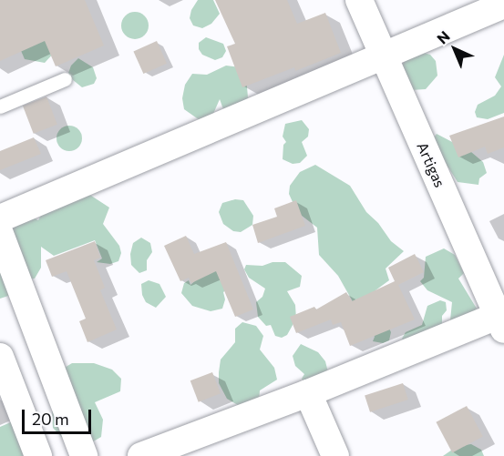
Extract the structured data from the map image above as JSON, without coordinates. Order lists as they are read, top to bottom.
{
  "streets": {
    "street": ["Artigas"]
  },
  "scale_bar": "20 m",
  "north": "top left"
}
